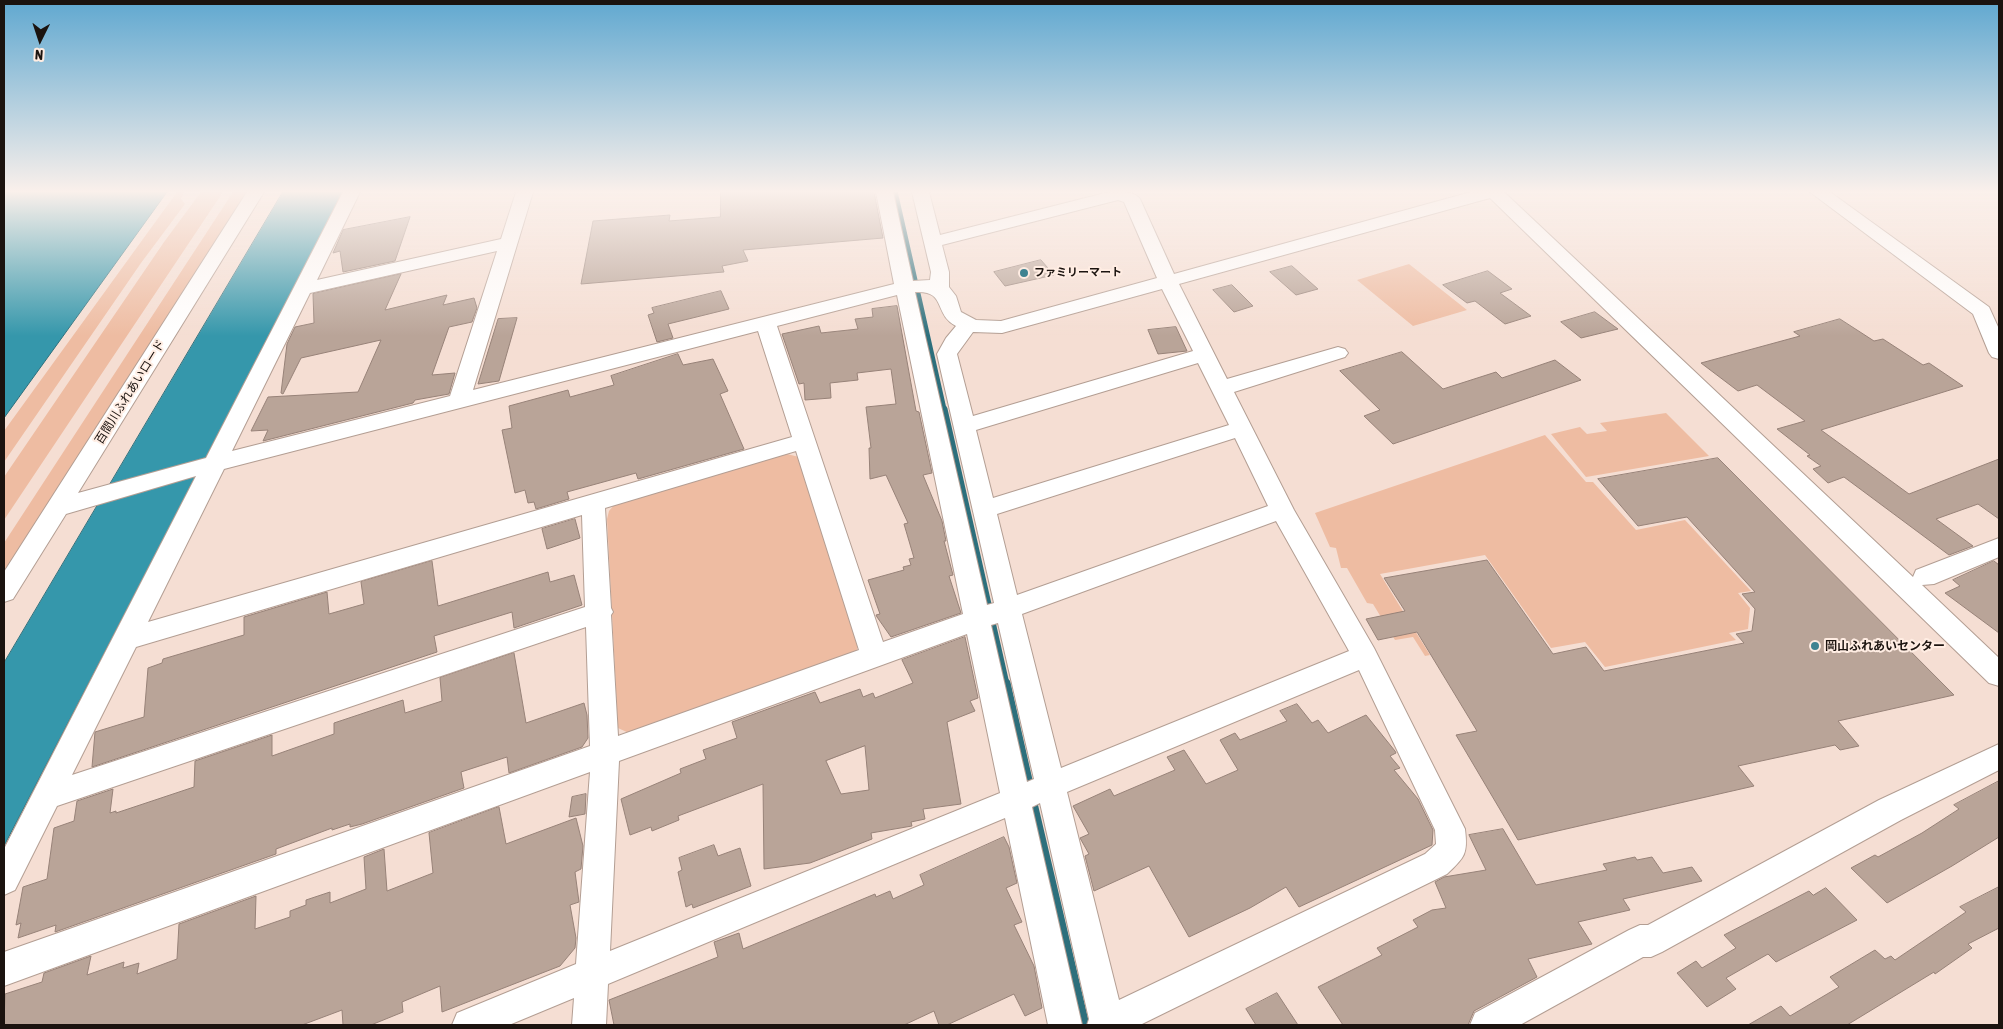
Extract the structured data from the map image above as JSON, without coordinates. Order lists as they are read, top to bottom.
{
  "streets": {
    "street": ["百間川ふれあいロード"]
  },
  "places": ["ファミリーマート", "岡山ふれあいセンター"],
  "north": "bottom"
}
